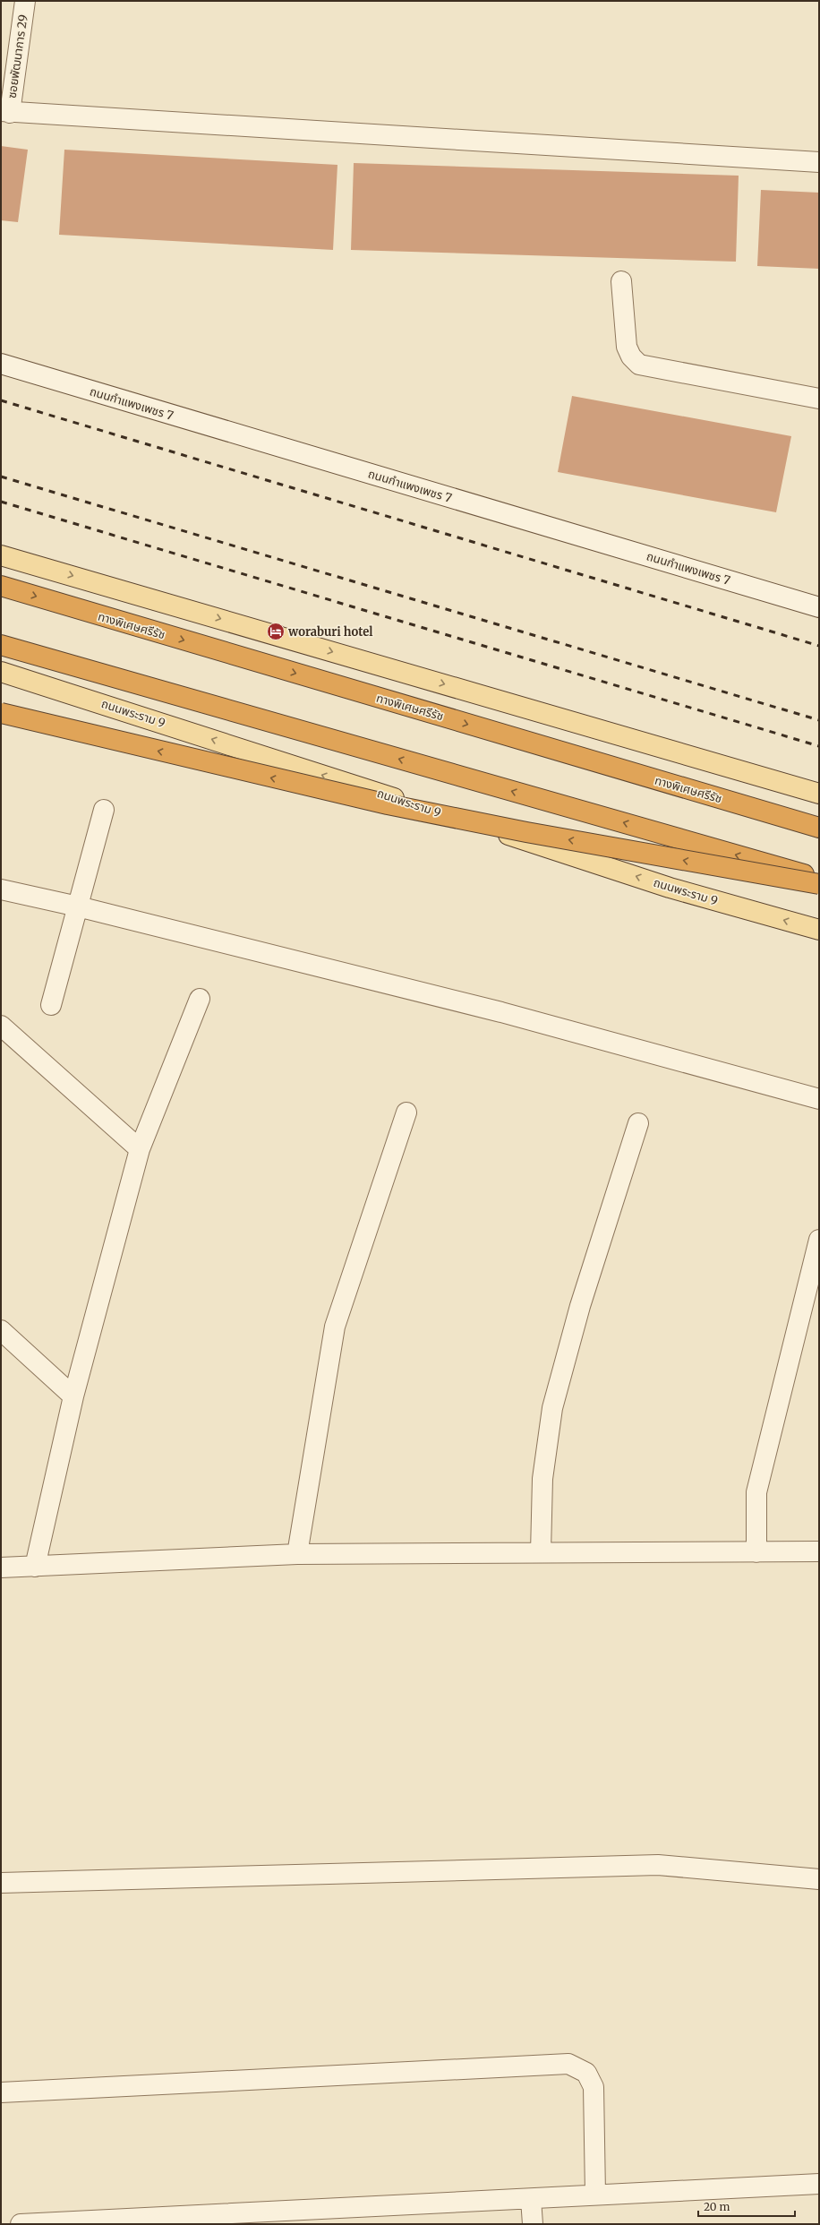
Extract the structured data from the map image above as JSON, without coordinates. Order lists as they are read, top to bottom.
{
  "streets": {
    "highway": ["ทางพิเศษศรีรัช"],
    "main road": ["ถนนพระราม 9"],
    "street": ["ซอยพัฒนาการ 29", "ถนนกำแพงเพชร 7"]
  },
  "places": {
    "hotel": ["woraburi hotel"]
  },
  "scale_bar": "20 m"
}
